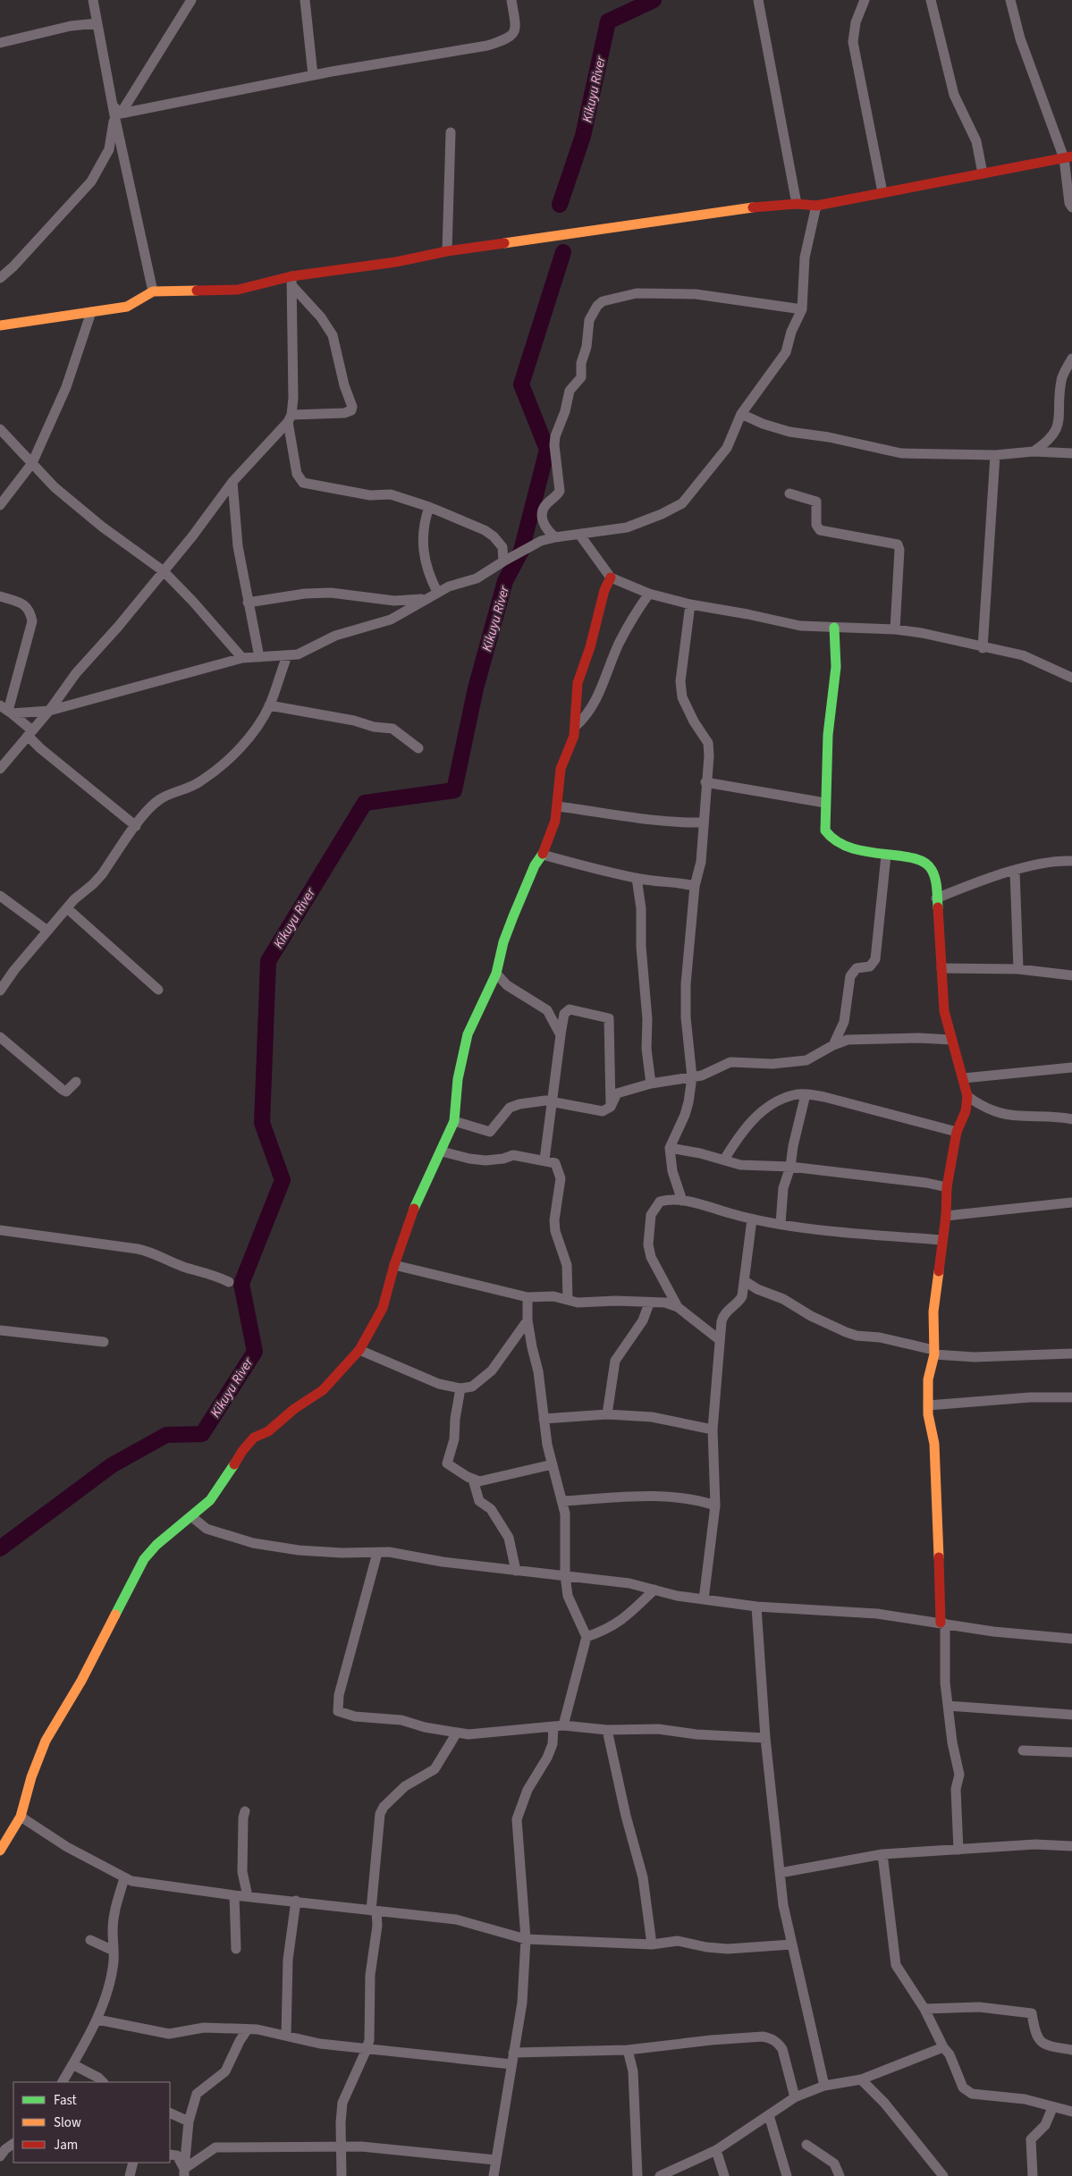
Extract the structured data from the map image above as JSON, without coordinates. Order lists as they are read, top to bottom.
{
  "water": ["Kikuyu River"],
  "legend": ["Fast", "Slow", "Jam"]
}
